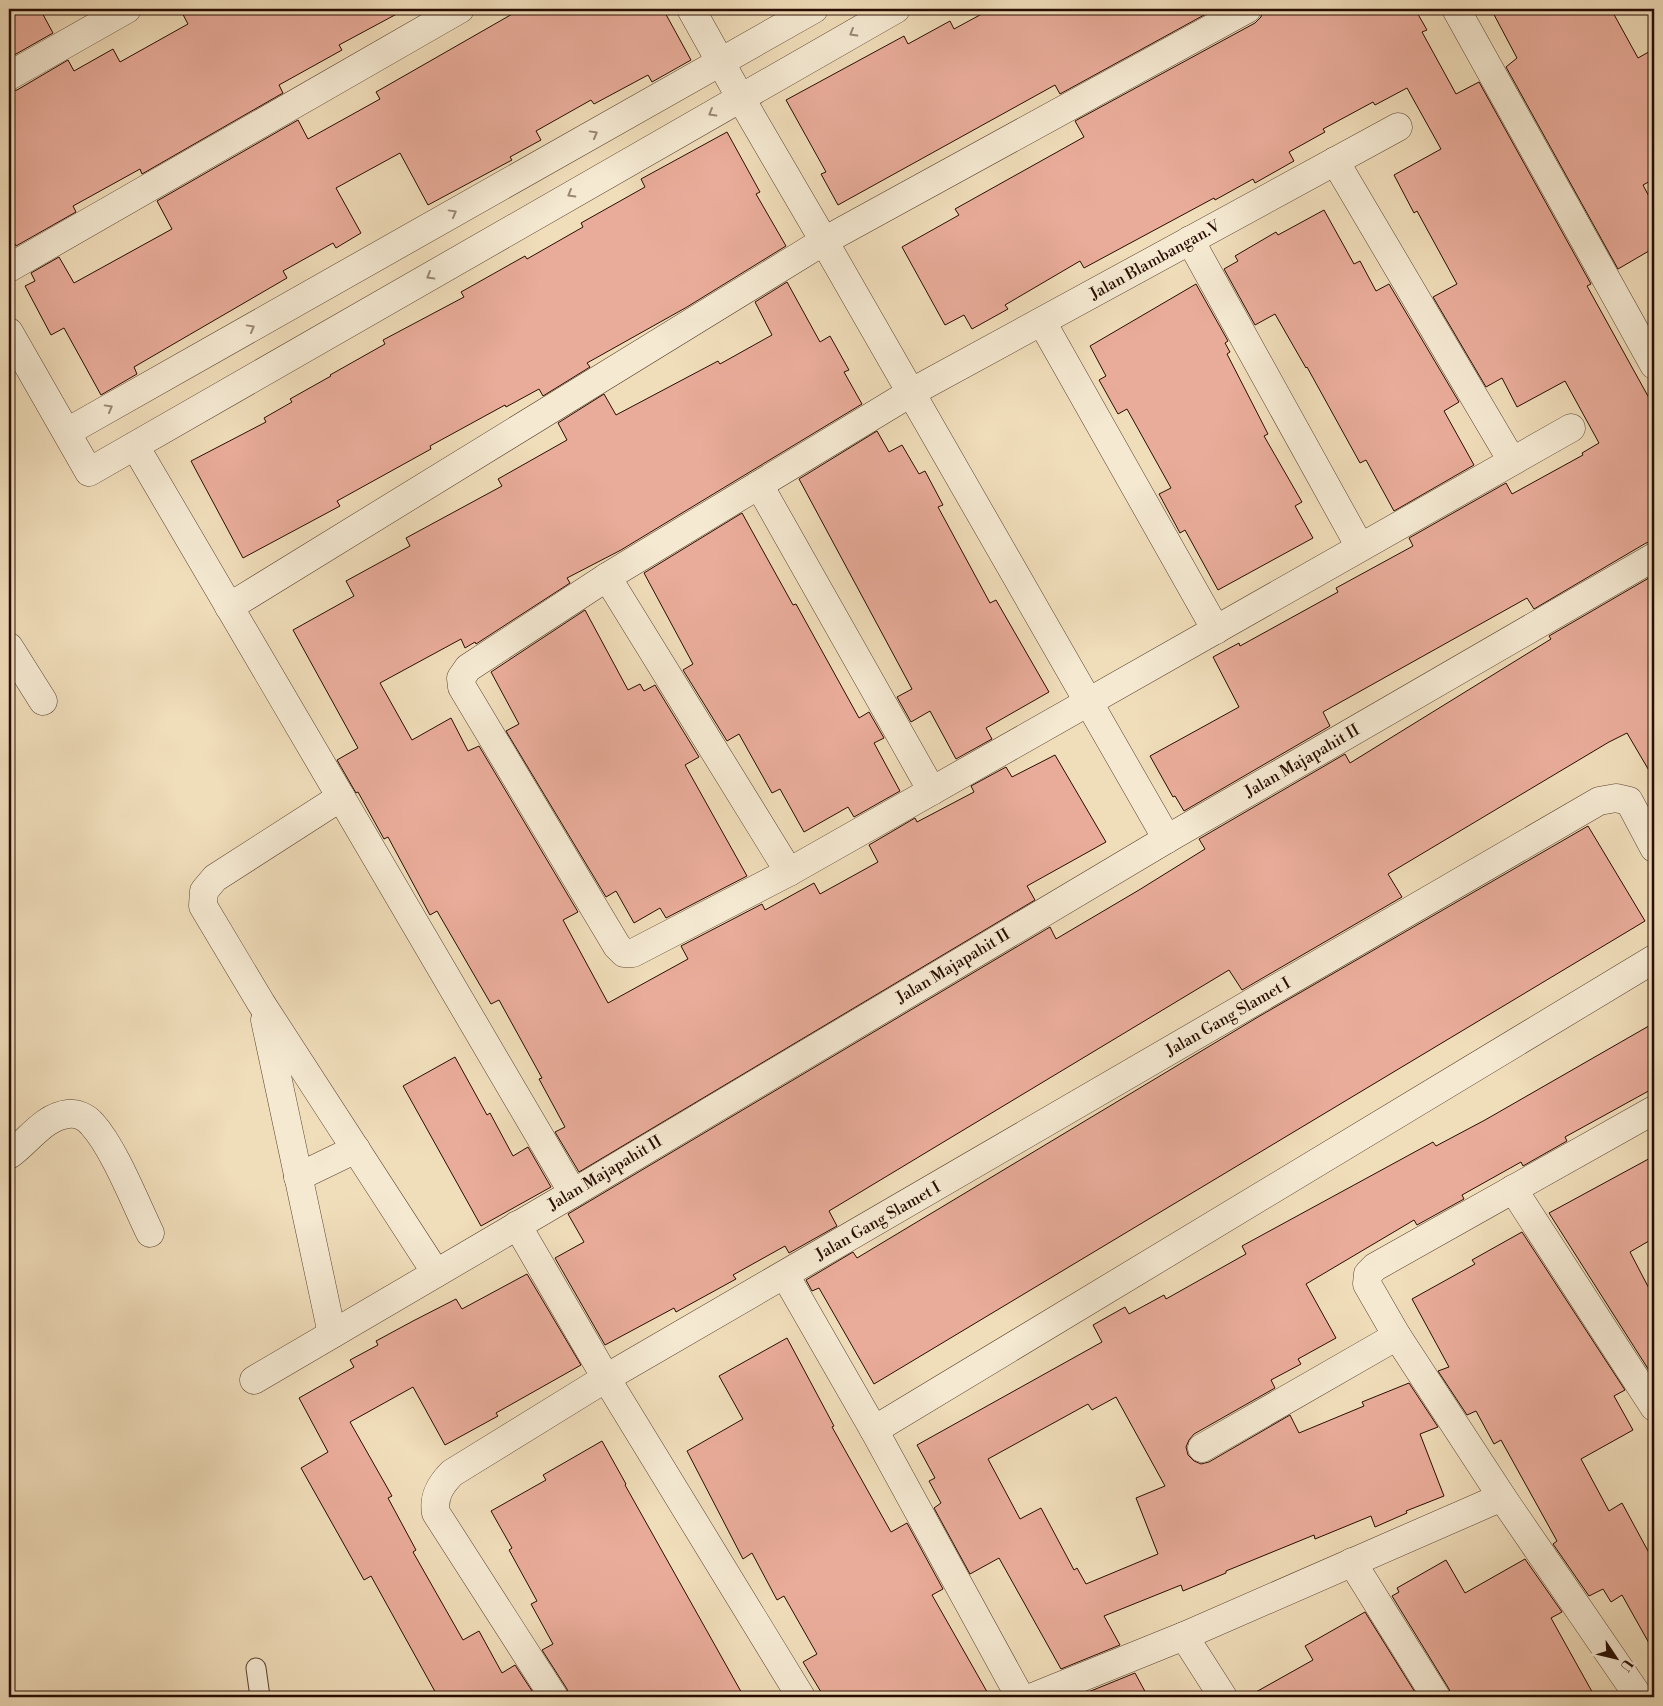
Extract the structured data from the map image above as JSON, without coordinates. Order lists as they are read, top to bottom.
{
  "streets": {
    "street": ["Jalan Blambangan.V", "Jalan Majapahit II", "Jalan Gang Slamet I"]
  },
  "north": "bottom right"
}
